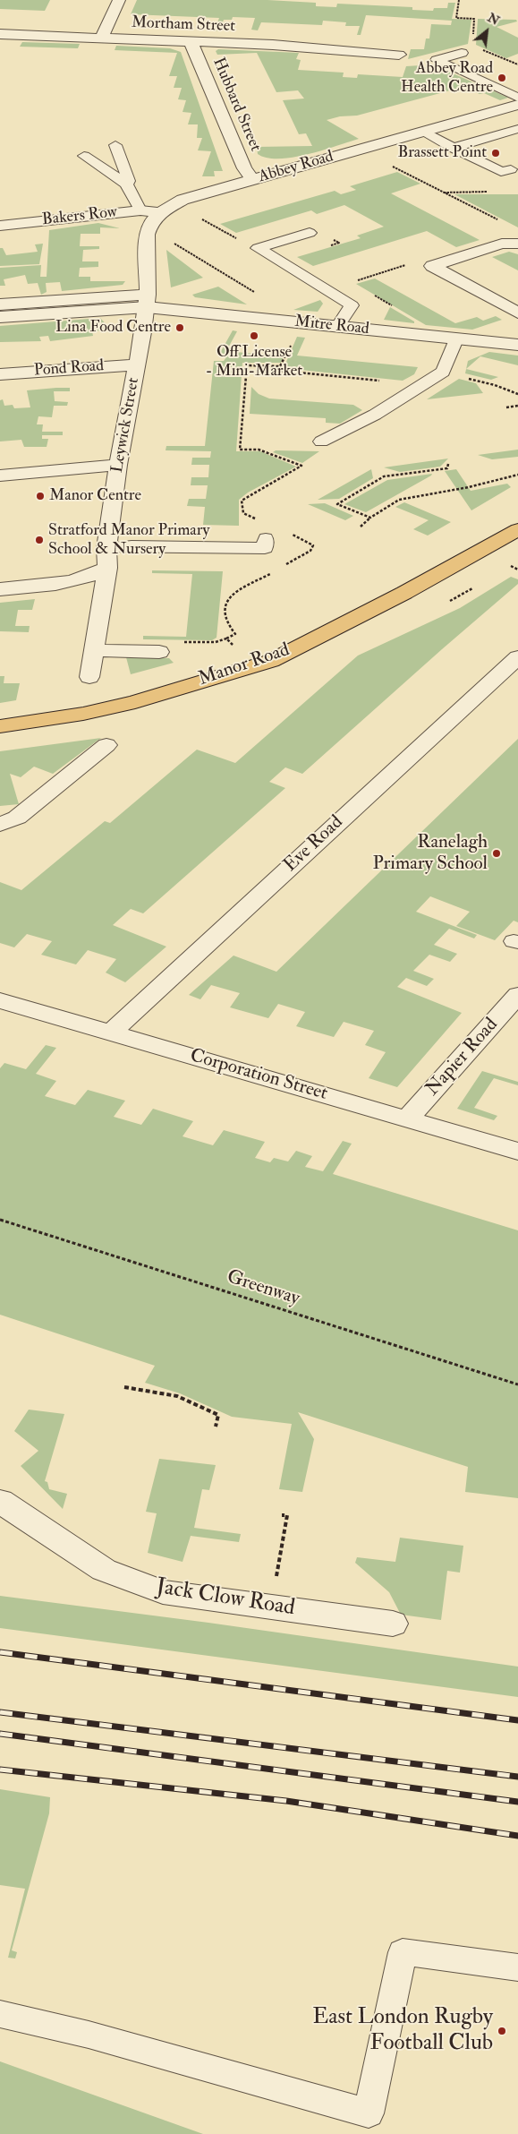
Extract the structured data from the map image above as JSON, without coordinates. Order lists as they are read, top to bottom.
{
  "streets": {
    "main road": ["Manor Road"],
    "street": [
      "Mortham Street",
      "Hubbard Street",
      "Abbey Road",
      "Bakers Row",
      "Mitre Road",
      "Pond Road",
      "Leywick Street",
      "Eve Road",
      "Napier Road",
      "Corporation Street",
      "Jack Clow Road"
    ],
    "path": ["Greenway"]
  },
  "crossings": [
    ["Mortham Street", "Hubbard Street"],
    ["Hubbard Street", "Abbey Road"],
    ["Abbey Road", "Bakers Row"],
    ["Mitre Road", "Leywick Street"],
    ["Pond Road", "Leywick Street"],
    ["Eve Road", "Corporation Street"],
    ["Napier Road", "Corporation Street"]
  ],
  "places": [
    "Abbey Road Health Centre",
    "Brassett Point",
    "Lina Food Centre",
    "Off License - Mini-Market",
    "Manor Centre",
    "Stratford Manor Primary School & Nursery",
    "Ranelagh Primary School",
    "East London Rugby Football Club"
  ],
  "north": "top right"
}
